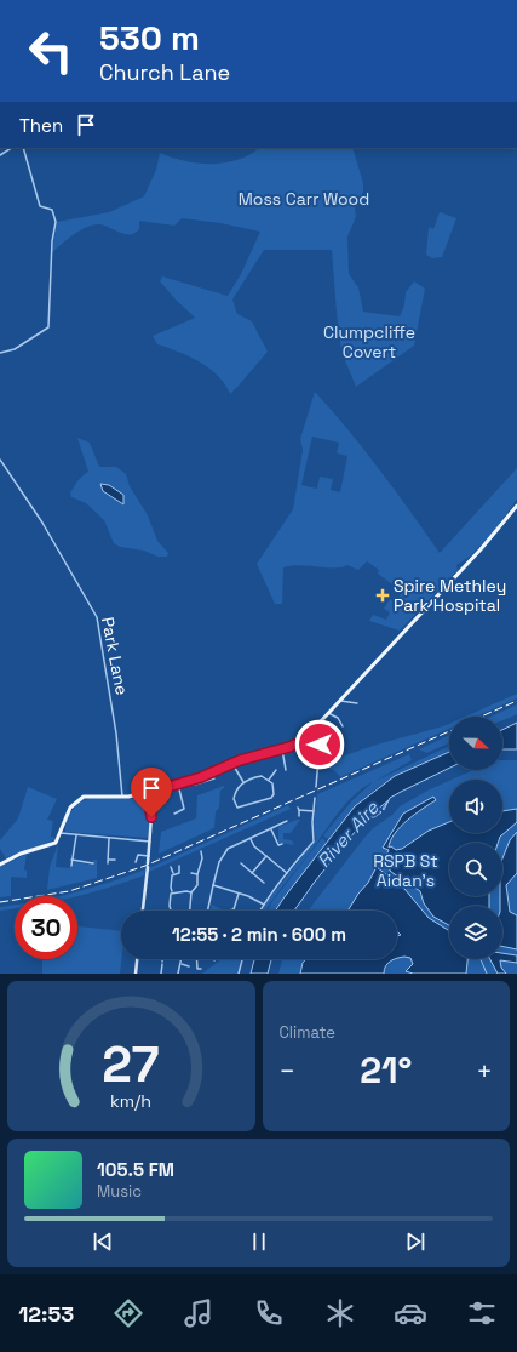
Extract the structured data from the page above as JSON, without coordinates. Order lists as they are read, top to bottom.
{
  "streets": {
    "street": ["Park Lane"]
  },
  "water": ["River Aire"],
  "parks": ["Moss Carr Wood", "Clumpcliffe Covert", "RSPB St Aidan's"],
  "places": {
    "health": ["Spire Methley Park Hospital"]
  },
  "north": "right",
  "page": {
    "turn": ["530 m", "Church Lane"],
    "then": "Then",
    "limit": "30",
    "trip": "12:55 · 2 min · 600 m",
    "tile": "Climate",
    "heat": ["−", "21°", "+"],
    "song": ["105.5 FM", "Music"],
    "tabs": "12:53",
    "gauge": ["27", "km/h"]
  }
}
